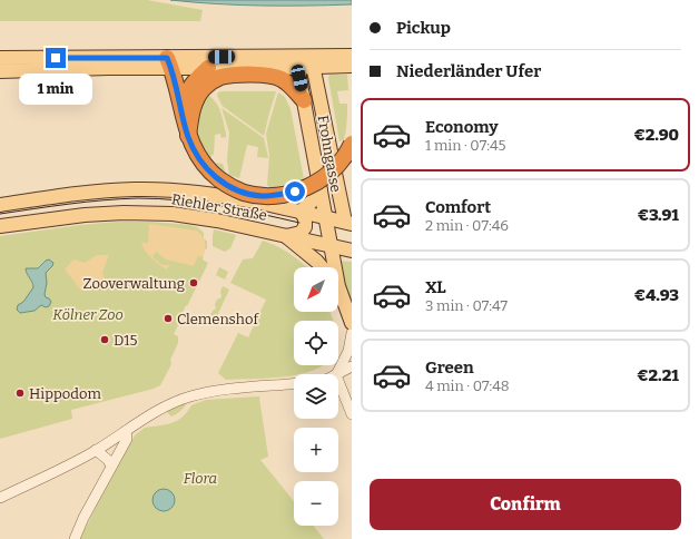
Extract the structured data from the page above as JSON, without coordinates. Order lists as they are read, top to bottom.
{
  "streets": {
    "main road": ["Frohngasse", "Riehler Straße"]
  },
  "crossings": [
    ["Frohngasse", "Riehler Straße"]
  ],
  "parks": ["Kölner Zoo", "Flora"],
  "places": [
    "Zooverwaltung",
    "Clemenshof",
    "D15",
    "Hippodom"
  ],
  "north": "bottom left",
  "page": {
    "banner": ["Pickup", "Niederländer Ufer"],
    "bubble": "1 min",
    "list": [
      {
        "name": "Economy",
        "note": "1 min · 07:45",
        "value": "€2.90"
      },
      {
        "name": "Comfort",
        "note": "2 min · 07:46",
        "value": "€3.91"
      },
      {
        "name": "XL",
        "note": "3 min · 07:47",
        "value": "€4.93"
      },
      {
        "name": "Green",
        "note": "4 min · 07:48",
        "value": "€2.21"
      }
    ],
    "map_buttons": ["+", "−"],
    "buttons": "Confirm"
  }
}
